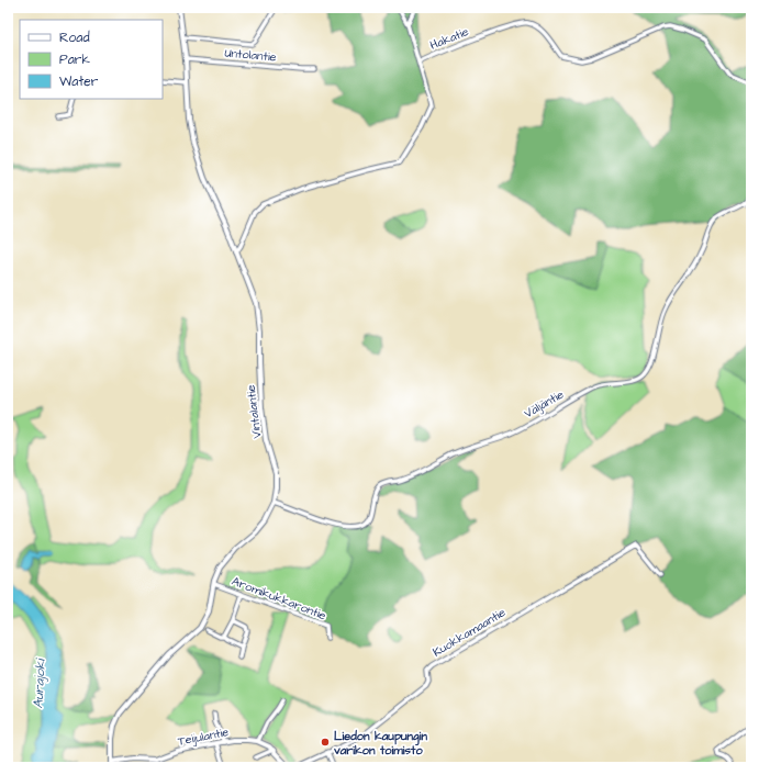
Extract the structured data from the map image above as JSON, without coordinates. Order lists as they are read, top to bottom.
{
  "streets": {
    "street": [
      "Hakatie",
      "Untolantie",
      "Väljäntie",
      "Vintalantie",
      "Aromikukkarontie",
      "Kuokkamaantie",
      "Teijulantie"
    ]
  },
  "crossings": [
    ["Untolantie", "Vintalantie"],
    ["Väljäntie", "Vintalantie"],
    ["Vintalantie", "Aromikukkarontie"],
    ["Vintalantie", "Teijulantie"]
  ],
  "water": ["Aurajoki"],
  "places": ["Liedon kaupungin varikon toimisto"],
  "legend": ["Road", "Park", "Water"]
}
